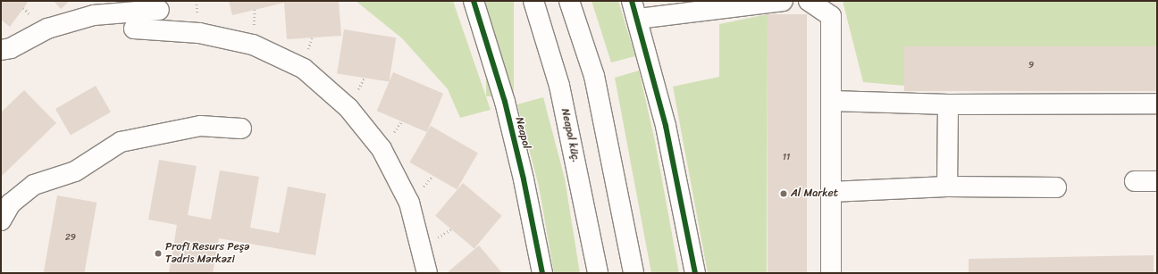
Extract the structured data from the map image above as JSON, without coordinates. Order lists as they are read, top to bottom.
{
  "streets": {
    "main road": ["Neapol", "Neapol küç."]
  },
  "places": ["Al Market", "Profi Resurs Peşə Tədris Mərkəzi"],
  "house_numbers": ["9", "11", "29"]
}
